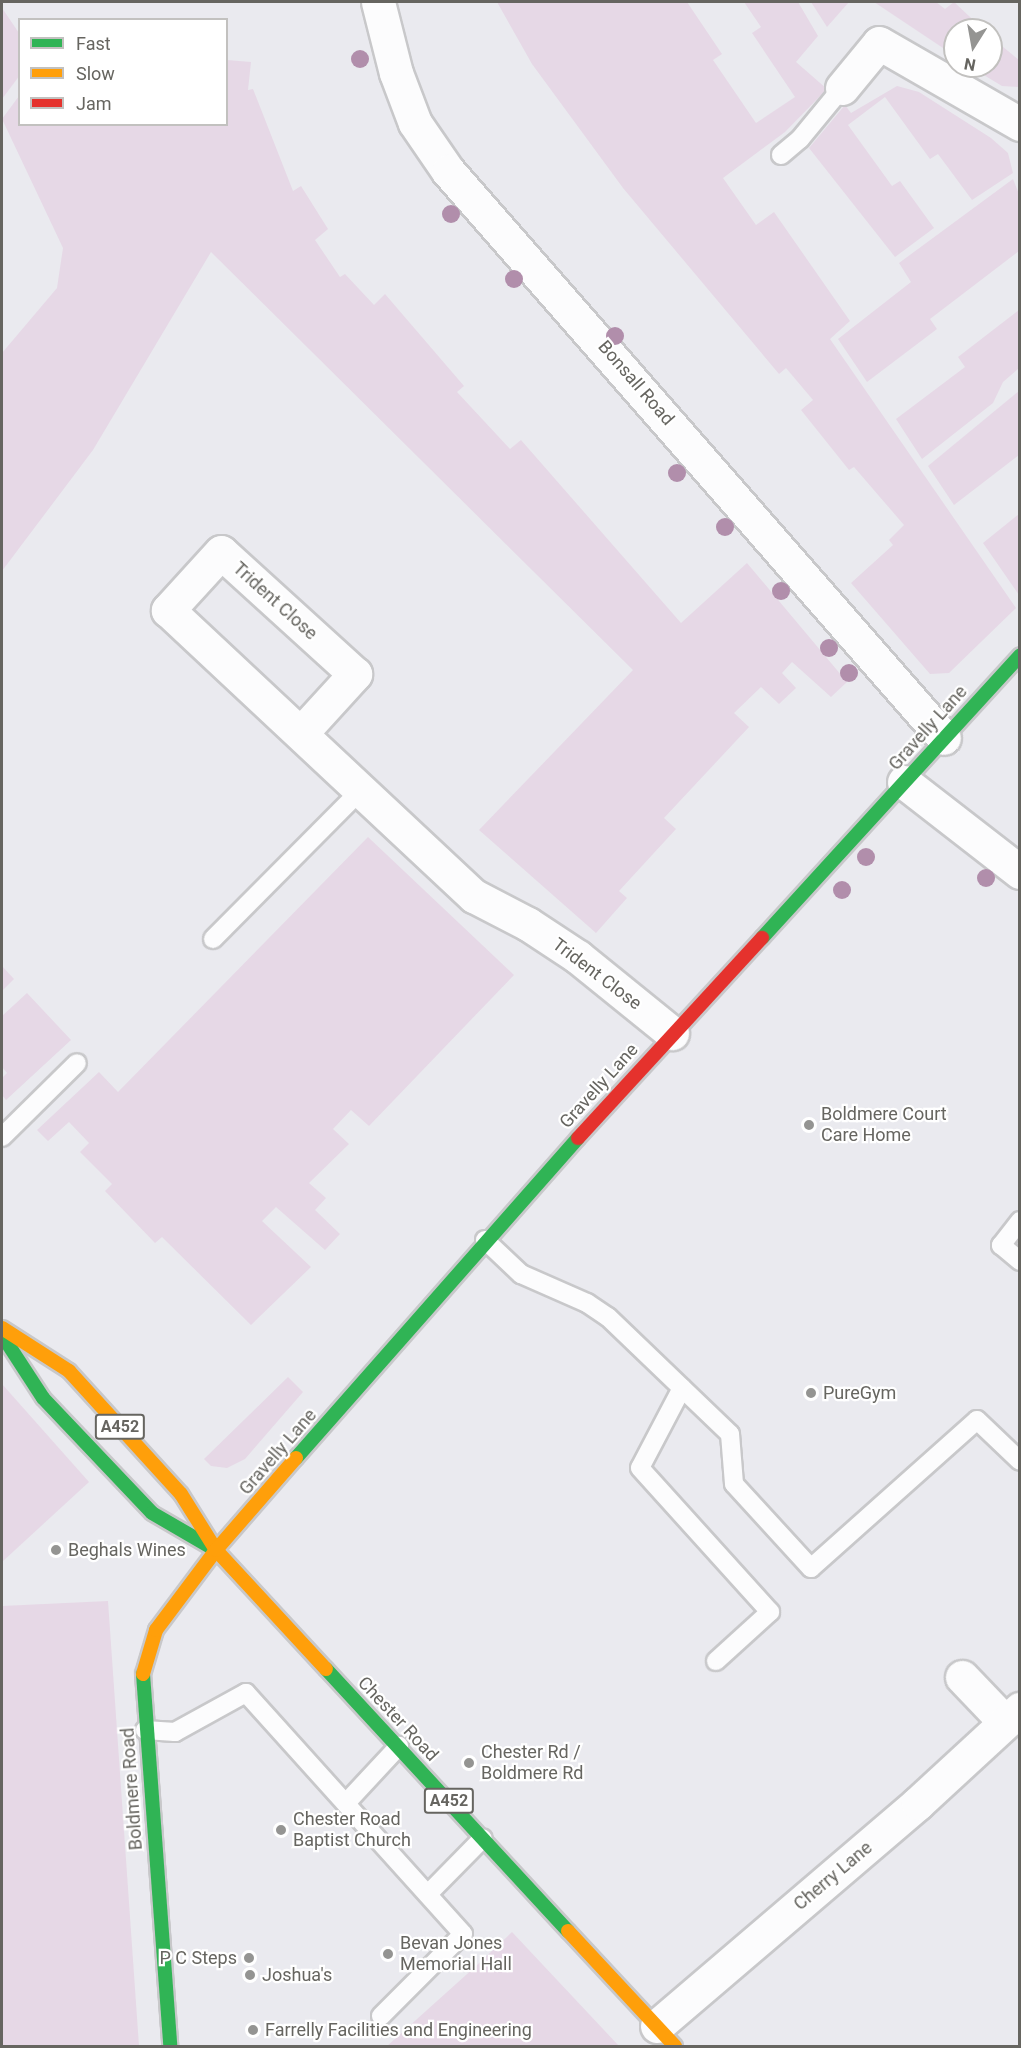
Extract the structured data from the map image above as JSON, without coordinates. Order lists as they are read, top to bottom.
{
  "streets": {
    "main road": [
      "Gravelly Lane",
      "A452",
      "Chester Road",
      "Boldmere Road"
    ],
    "street": ["Bonsall Road", "Trident Close", "Cherry Lane"]
  },
  "crossings": [
    ["Bonsall Road", "Gravelly Lane"],
    ["Trident Close", "Gravelly Lane"],
    ["Gravelly Lane", "Chester Road"],
    ["Gravelly Lane", "Boldmere Road"],
    ["Chester Road", "Boldmere Road"],
    ["Chester Road", "Cherry Lane"]
  ],
  "places": [
    "Boldmere Court Care Home",
    "PureGym",
    "Beghals Wines",
    "Chester Rd / Boldmere Rd",
    "Chester Road Baptist Church",
    "Bevan Jones Memorial Hall",
    "P C Steps",
    "Joshua's",
    "Farrelly Facilities and Engineering"
  ],
  "legend": ["Fast", "Slow", "Jam"],
  "north": "bottom"
}
